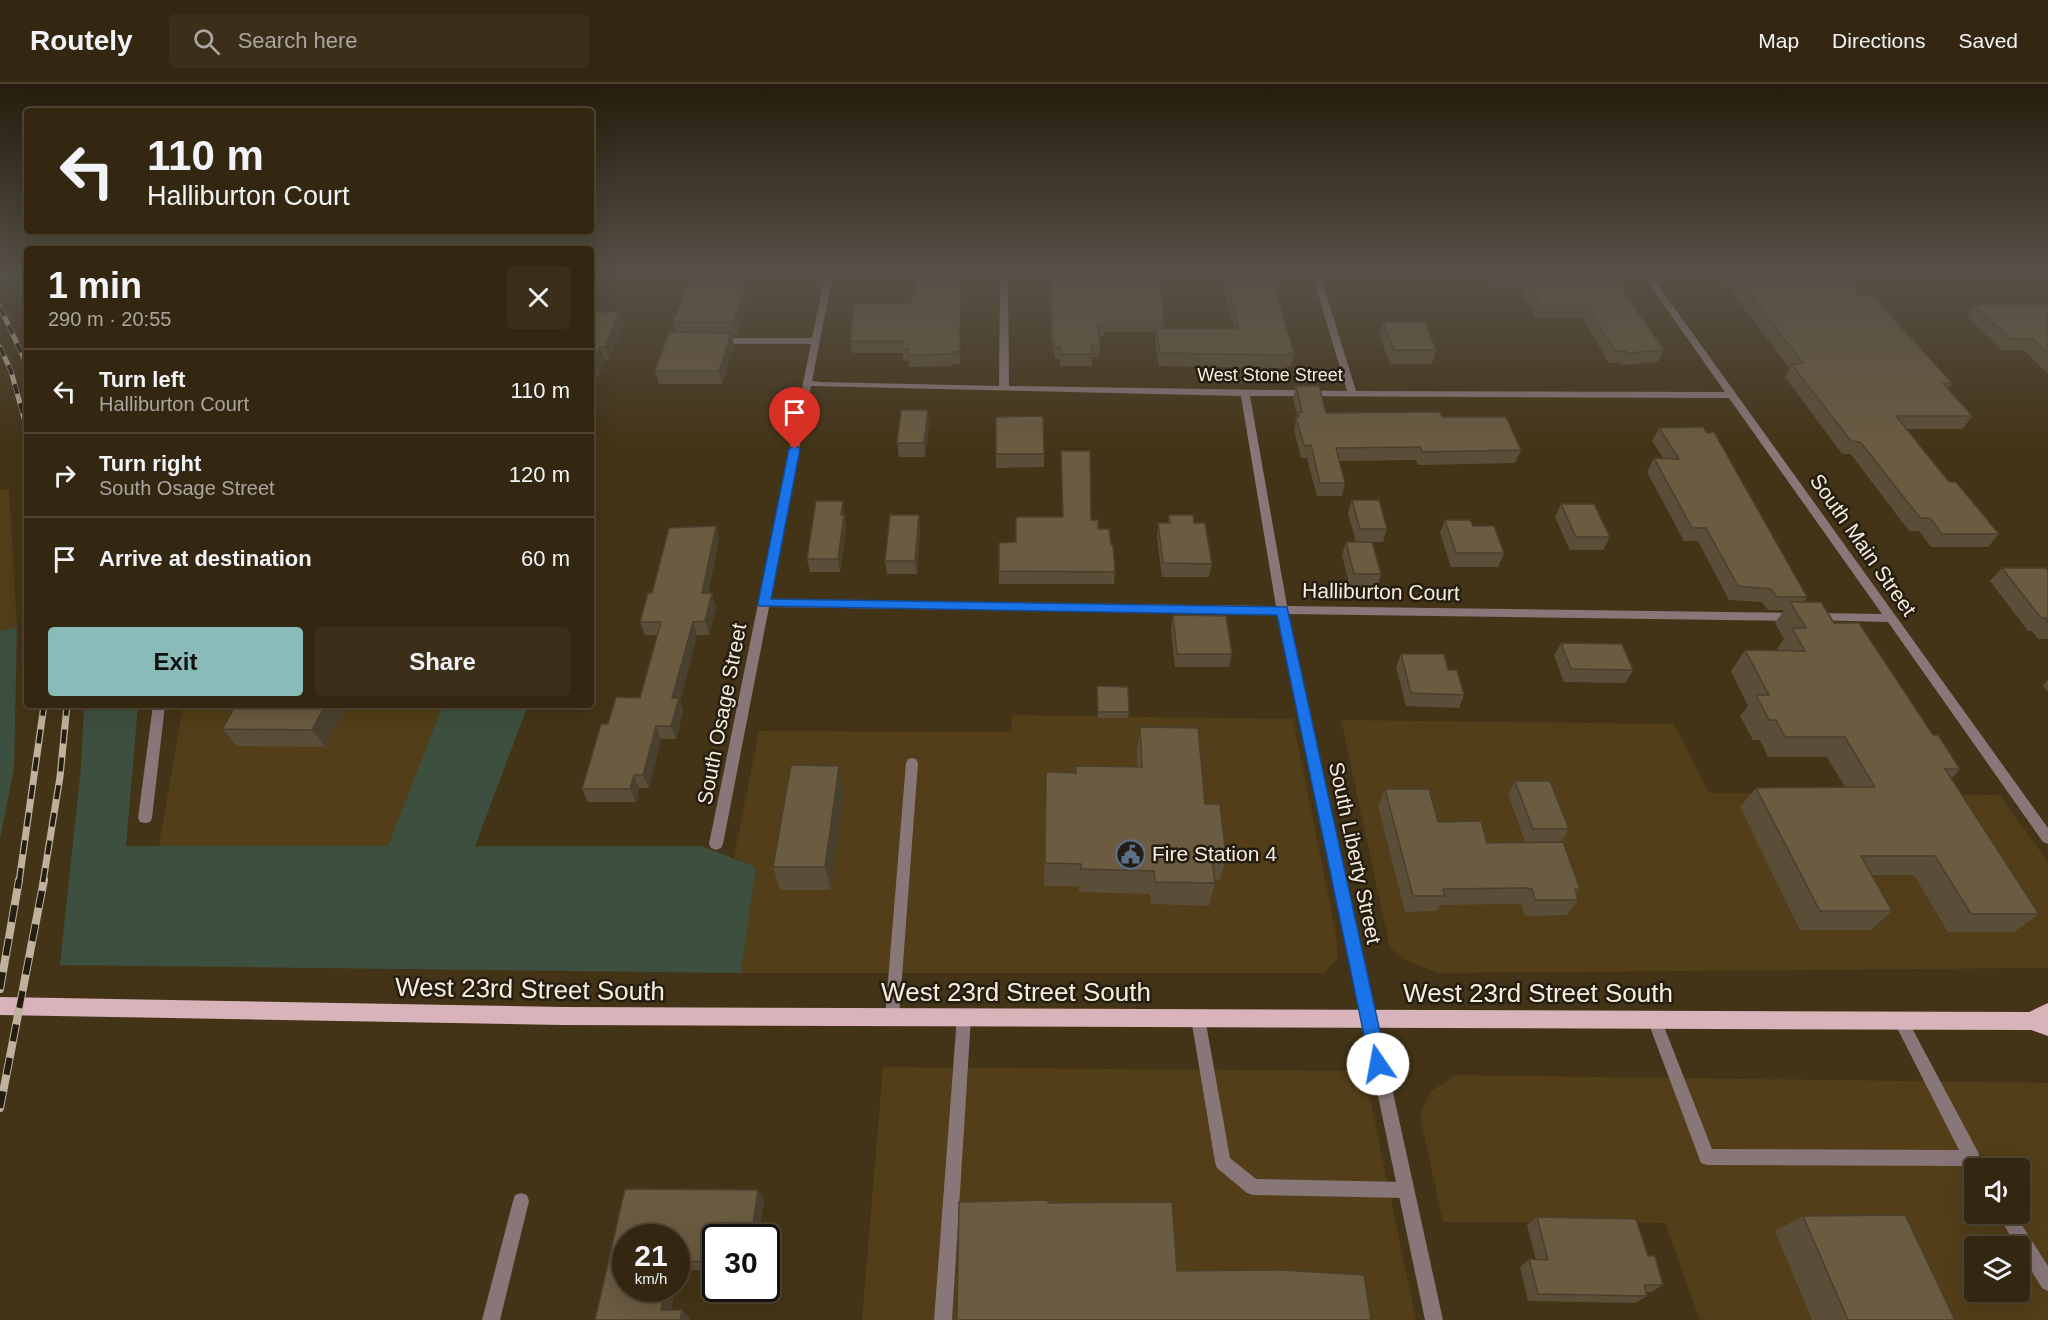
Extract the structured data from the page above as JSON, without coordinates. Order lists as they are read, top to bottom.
{
  "streets": {
    "main road": ["West 23rd Street South"],
    "street": [
      "West Stone Street",
      "South Main Street",
      "Halliburton Court",
      "South Osage Street",
      "South Liberty Street"
    ]
  },
  "crossings": [
    ["West Stone Street", "South Main Street"],
    ["West Stone Street", "South Osage Street"],
    ["West Stone Street", "South Liberty Street"],
    ["South Main Street", "Halliburton Court"],
    ["Halliburton Court", "South Osage Street"],
    ["Halliburton Court", "South Liberty Street"],
    ["South Liberty Street", "West 23rd Street South"]
  ],
  "places": {
    "public building": ["Fire Station 4"]
  },
  "page": {
    "header": "Routely",
    "search": "Search here",
    "nav": ["Map", "Directions", "Saved"],
    "turn": ["110 m", "Halliburton Court"],
    "heading": ["1 min", "290 m · 20:55"],
    "list": [
      {
        "name": "Turn left",
        "note": "Halliburton Court",
        "value": "110 m"
      },
      {
        "name": "Turn right",
        "note": "South Osage Street",
        "value": "120 m"
      },
      {
        "name": "Arrive at destination",
        "value": "60 m"
      }
    ],
    "buttons": ["Exit", "Share"],
    "speed": "21 km/h",
    "limit": "30"
  }
}
